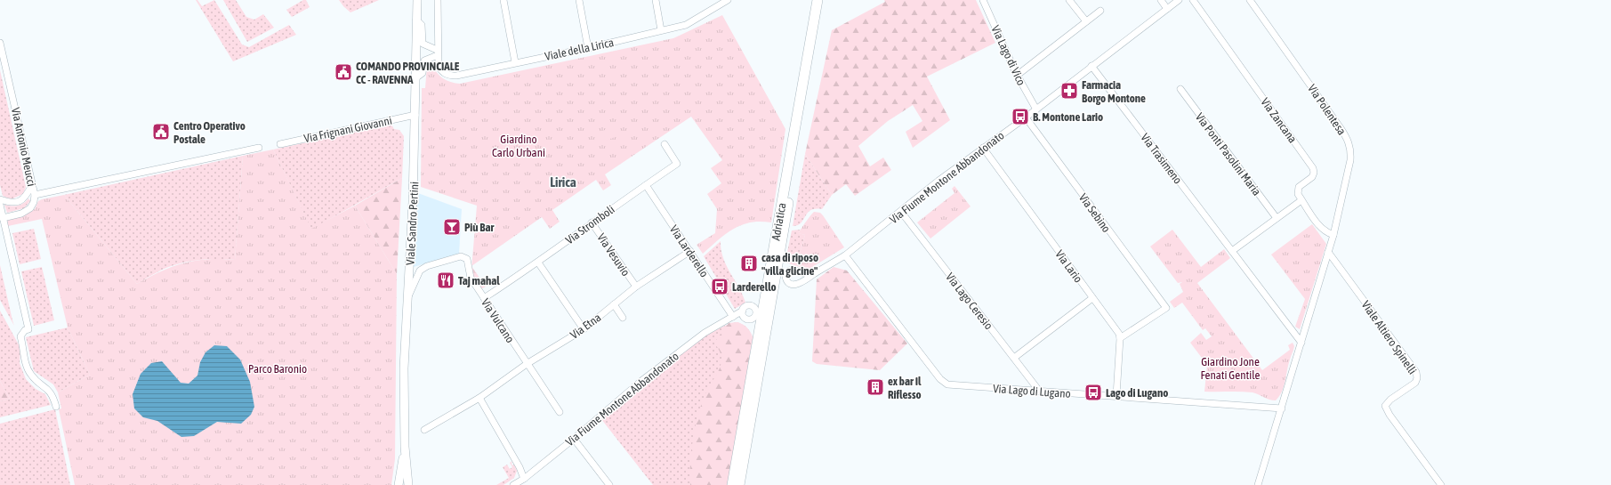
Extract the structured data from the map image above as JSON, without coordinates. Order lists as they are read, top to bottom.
{
  "streets": {
    "highway": ["Adriatica"],
    "main road": ["Viale Sandro Pertini"],
    "street": [
      "Viale della Lirica",
      "Via Lago di Vico",
      "Via Polentesa",
      "Via Zancana",
      "Via Frignani Giovanni",
      "Via Antonio Meucci",
      "Via Ponti Pasolini Maria",
      "Via Trasimeno",
      "Via Fiume Montone Abbandonato",
      "Via Sebino",
      "Via Stromboli",
      "Via Larderello",
      "Via Vesuvio",
      "Via Lario",
      "Via Lago Ceresio",
      "Via Vulcano",
      "Via Etna",
      "Viale Altiero Spinelli",
      "Via Lago di Lugano"
    ]
  },
  "crossings": [
    ["Via Lago di Vico", "Via Fiume Montone Abbandonato"],
    ["Via Frignani Giovanni", "Viale Sandro Pertini"],
    ["Via Trasimeno", "Via Fiume Montone Abbandonato"],
    ["Via Fiume Montone Abbandonato", "Via Sebino"],
    ["Via Fiume Montone Abbandonato", "Via Larderello"],
    ["Via Fiume Montone Abbandonato", "Via Lario"],
    ["Via Fiume Montone Abbandonato", "Via Lago Ceresio"],
    ["Via Fiume Montone Abbandonato", "Via Lago di Lugano"],
    ["Via Sebino", "Via Lario"],
    ["Viale Sandro Pertini", "Via Vulcano"],
    ["Via Stromboli", "Via Larderello"],
    ["Via Stromboli", "Via Vesuvio"],
    ["Via Stromboli", "Via Vulcano"],
    ["Via Larderello", "Via Etna"],
    ["Via Vesuvio", "Via Etna"],
    ["Via Lago Ceresio", "Via Lago di Lugano"],
    ["Via Vulcano", "Via Etna"]
  ],
  "districts": ["Lirica"],
  "parks": ["Giardino Carlo Urbani", "Giardino Jone Fenati Gentile", "Parco Baronio"],
  "places": {
    "public building": ["COMANDO PROVINCIALE CC - RAVENNA", "Centro Operativo Postale"],
    "pharmacy": ["Farmacia Borgo Montone"],
    "bus stop": ["B. Montone Lario", "Larderello", "Lago di Lugano"],
    "bar": ["Più Bar"],
    "building": ["casa di riposo \"villa glicine\"", "ex bar Il Riflesso"],
    "restaurant": ["Taj mahal"]
  }
}
